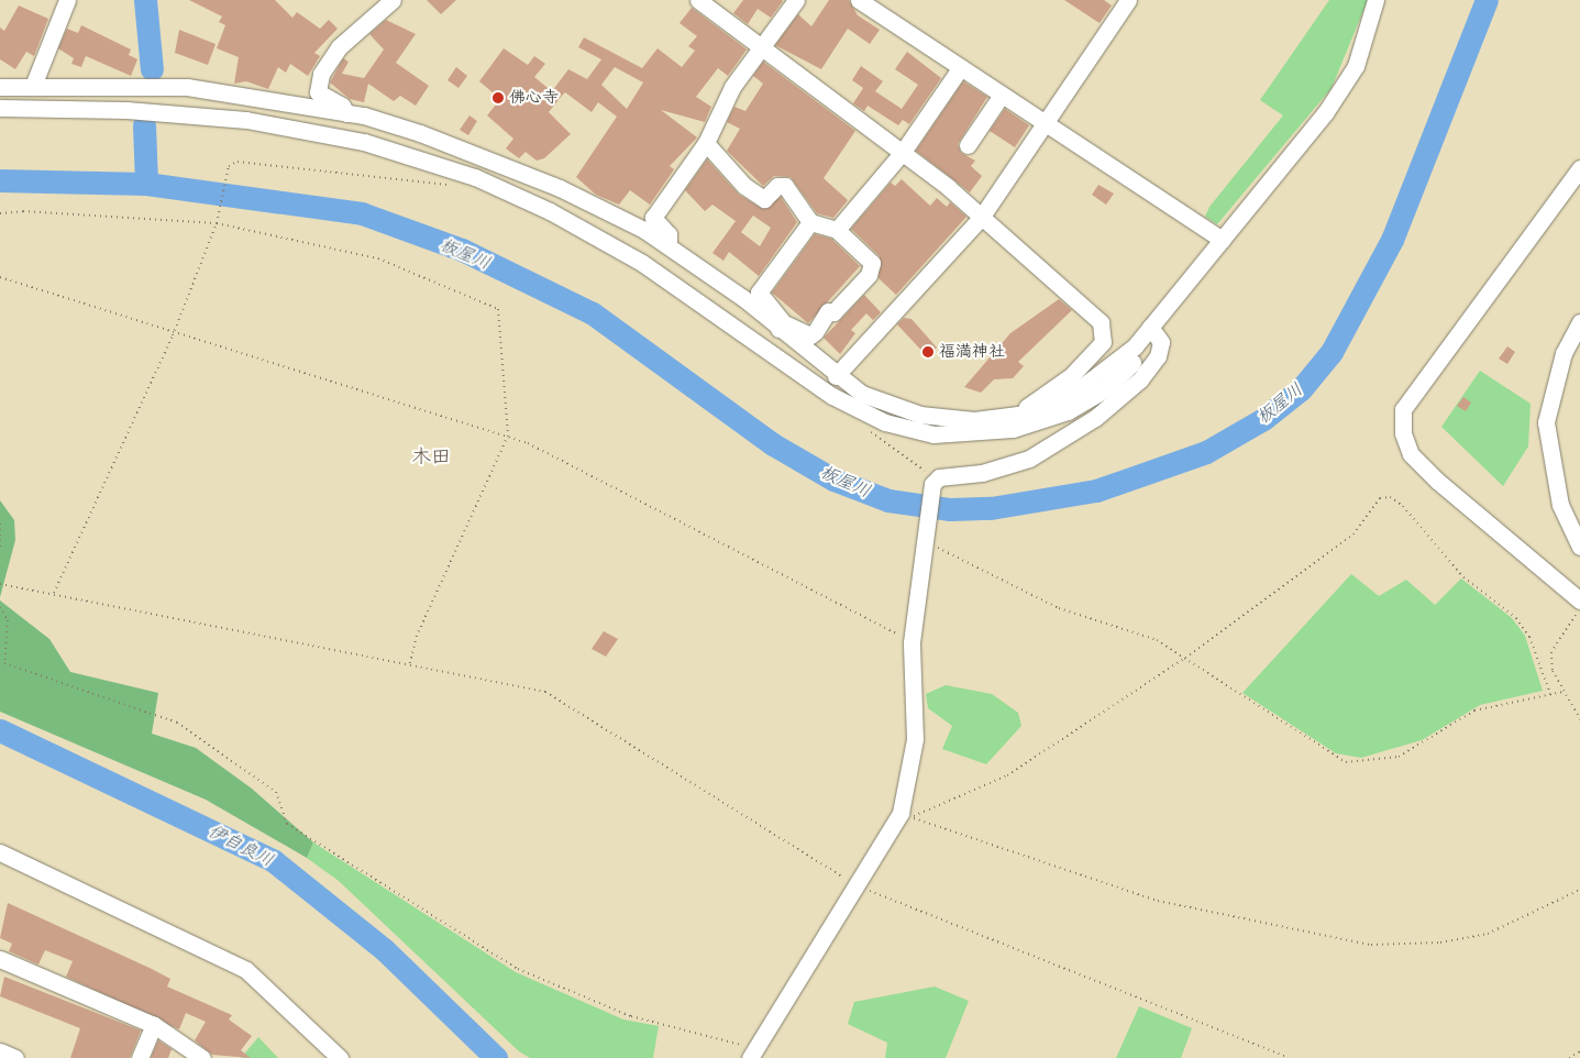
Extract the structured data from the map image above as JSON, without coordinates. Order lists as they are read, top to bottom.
{
  "districts": ["木田"],
  "water": ["板屋川", "伊自良川"],
  "places": ["佛心寺", "福満神社"]
}
